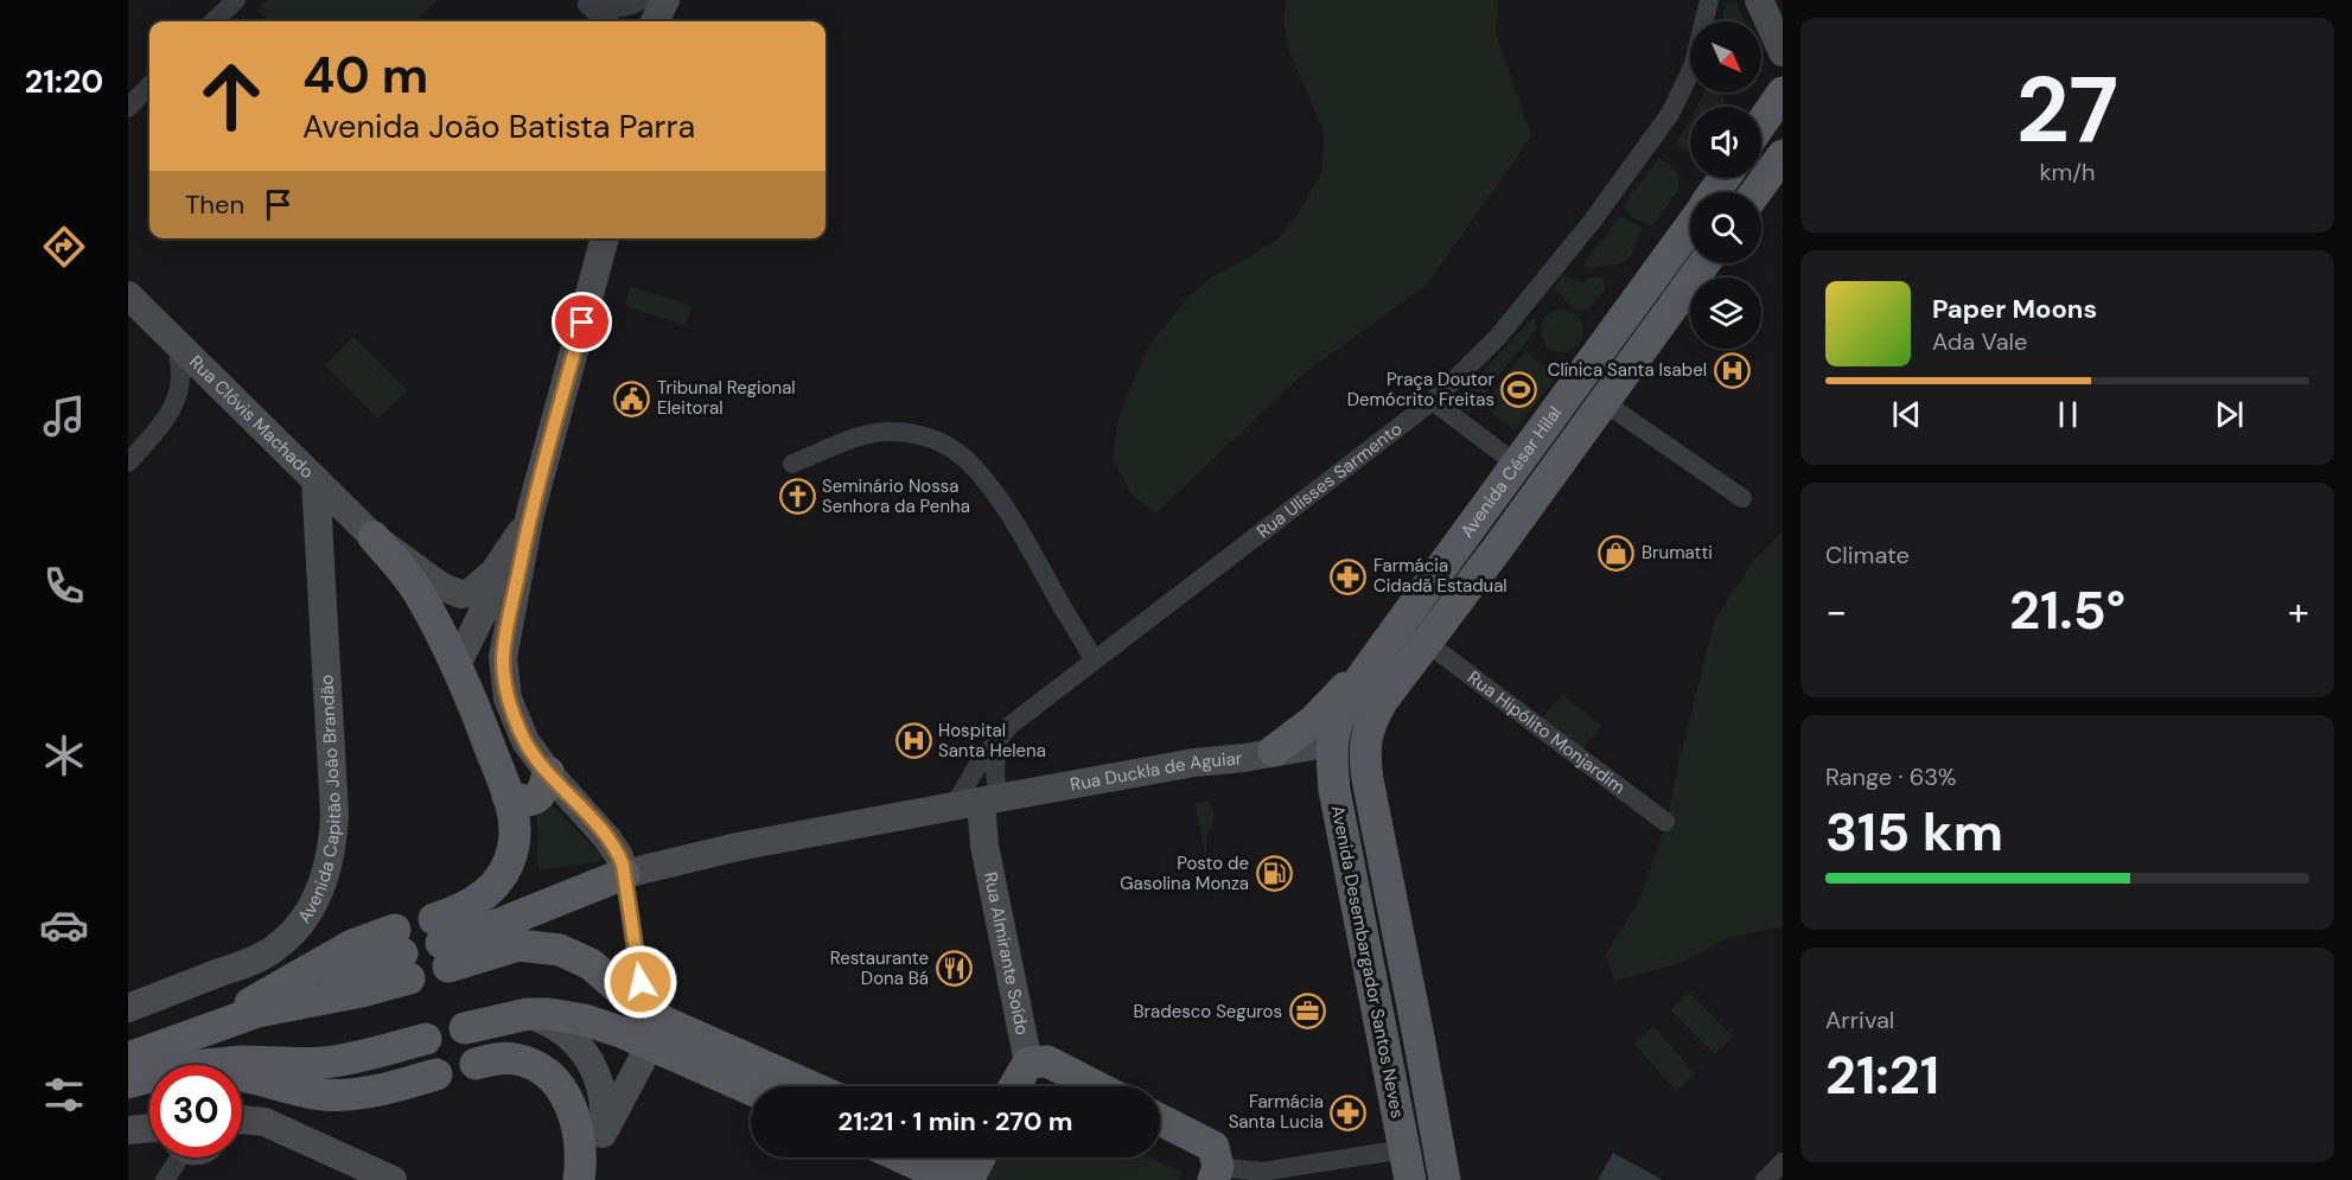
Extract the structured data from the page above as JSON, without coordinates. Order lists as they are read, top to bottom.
{
  "streets": {
    "main road": [
      "Rua Clóvis Machado",
      "Avenida César Hilal",
      "Rua Duckla de Aguiar",
      "Avenida Capitão João Brandão",
      "Rua Almirante Soído",
      "Avenida Desembargador Santos Neves"
    ],
    "street": ["Rua Ulisses Sarmento", "Rua Hipólito Monjardim"]
  },
  "crossings": [
    ["Rua Clóvis Machado", "Avenida Capitão João Brandão"],
    ["Avenida César Hilal", "Rua Hipólito Monjardim"],
    ["Avenida César Hilal", "Rua Duckla de Aguiar"],
    ["Avenida César Hilal", "Avenida Desembargador Santos Neves"],
    ["Rua Ulisses Sarmento", "Rua Duckla de Aguiar"],
    ["Rua Ulisses Sarmento", "Rua Almirante Soído"],
    ["Rua Duckla de Aguiar", "Rua Almirante Soído"],
    ["Rua Duckla de Aguiar", "Avenida Desembargador Santos Neves"]
  ],
  "places": {
    "hospital": ["Clínica Santa Isabel", "Hospital Santa Helena"],
    "sports": ["Praça Doutor Demócrito Freitas"],
    "public building": ["Tribunal Regional Eleitoral"],
    "church": ["Seminário Nossa Senhora da Penha"],
    "shop": ["Brumatti"],
    "pharmacy": ["Farmácia Cidadã Estadual", "Farmácia Santa Lucia"],
    "fuel station": ["Posto de Gasolina Monza"],
    "restaurant": ["Restaurante Dona Bá"],
    "office": ["Bradesco Seguros"]
  },
  "north": "bottom right",
  "page": {
    "tabs": "21:20",
    "tile": [
      ["27", "km/h"],
      "Climate",
      ["Range · 63%", "315 km"],
      ["Arrival", "21:21"]
    ],
    "turn": ["40 m", "Avenida João Batista Parra"],
    "then": "Then",
    "song": ["Paper Moons", "Ada Vale"],
    "heat": ["−", "21.5°", "+"],
    "limit": "30",
    "trip": "21:21 · 1 min · 270 m"
  }
}
